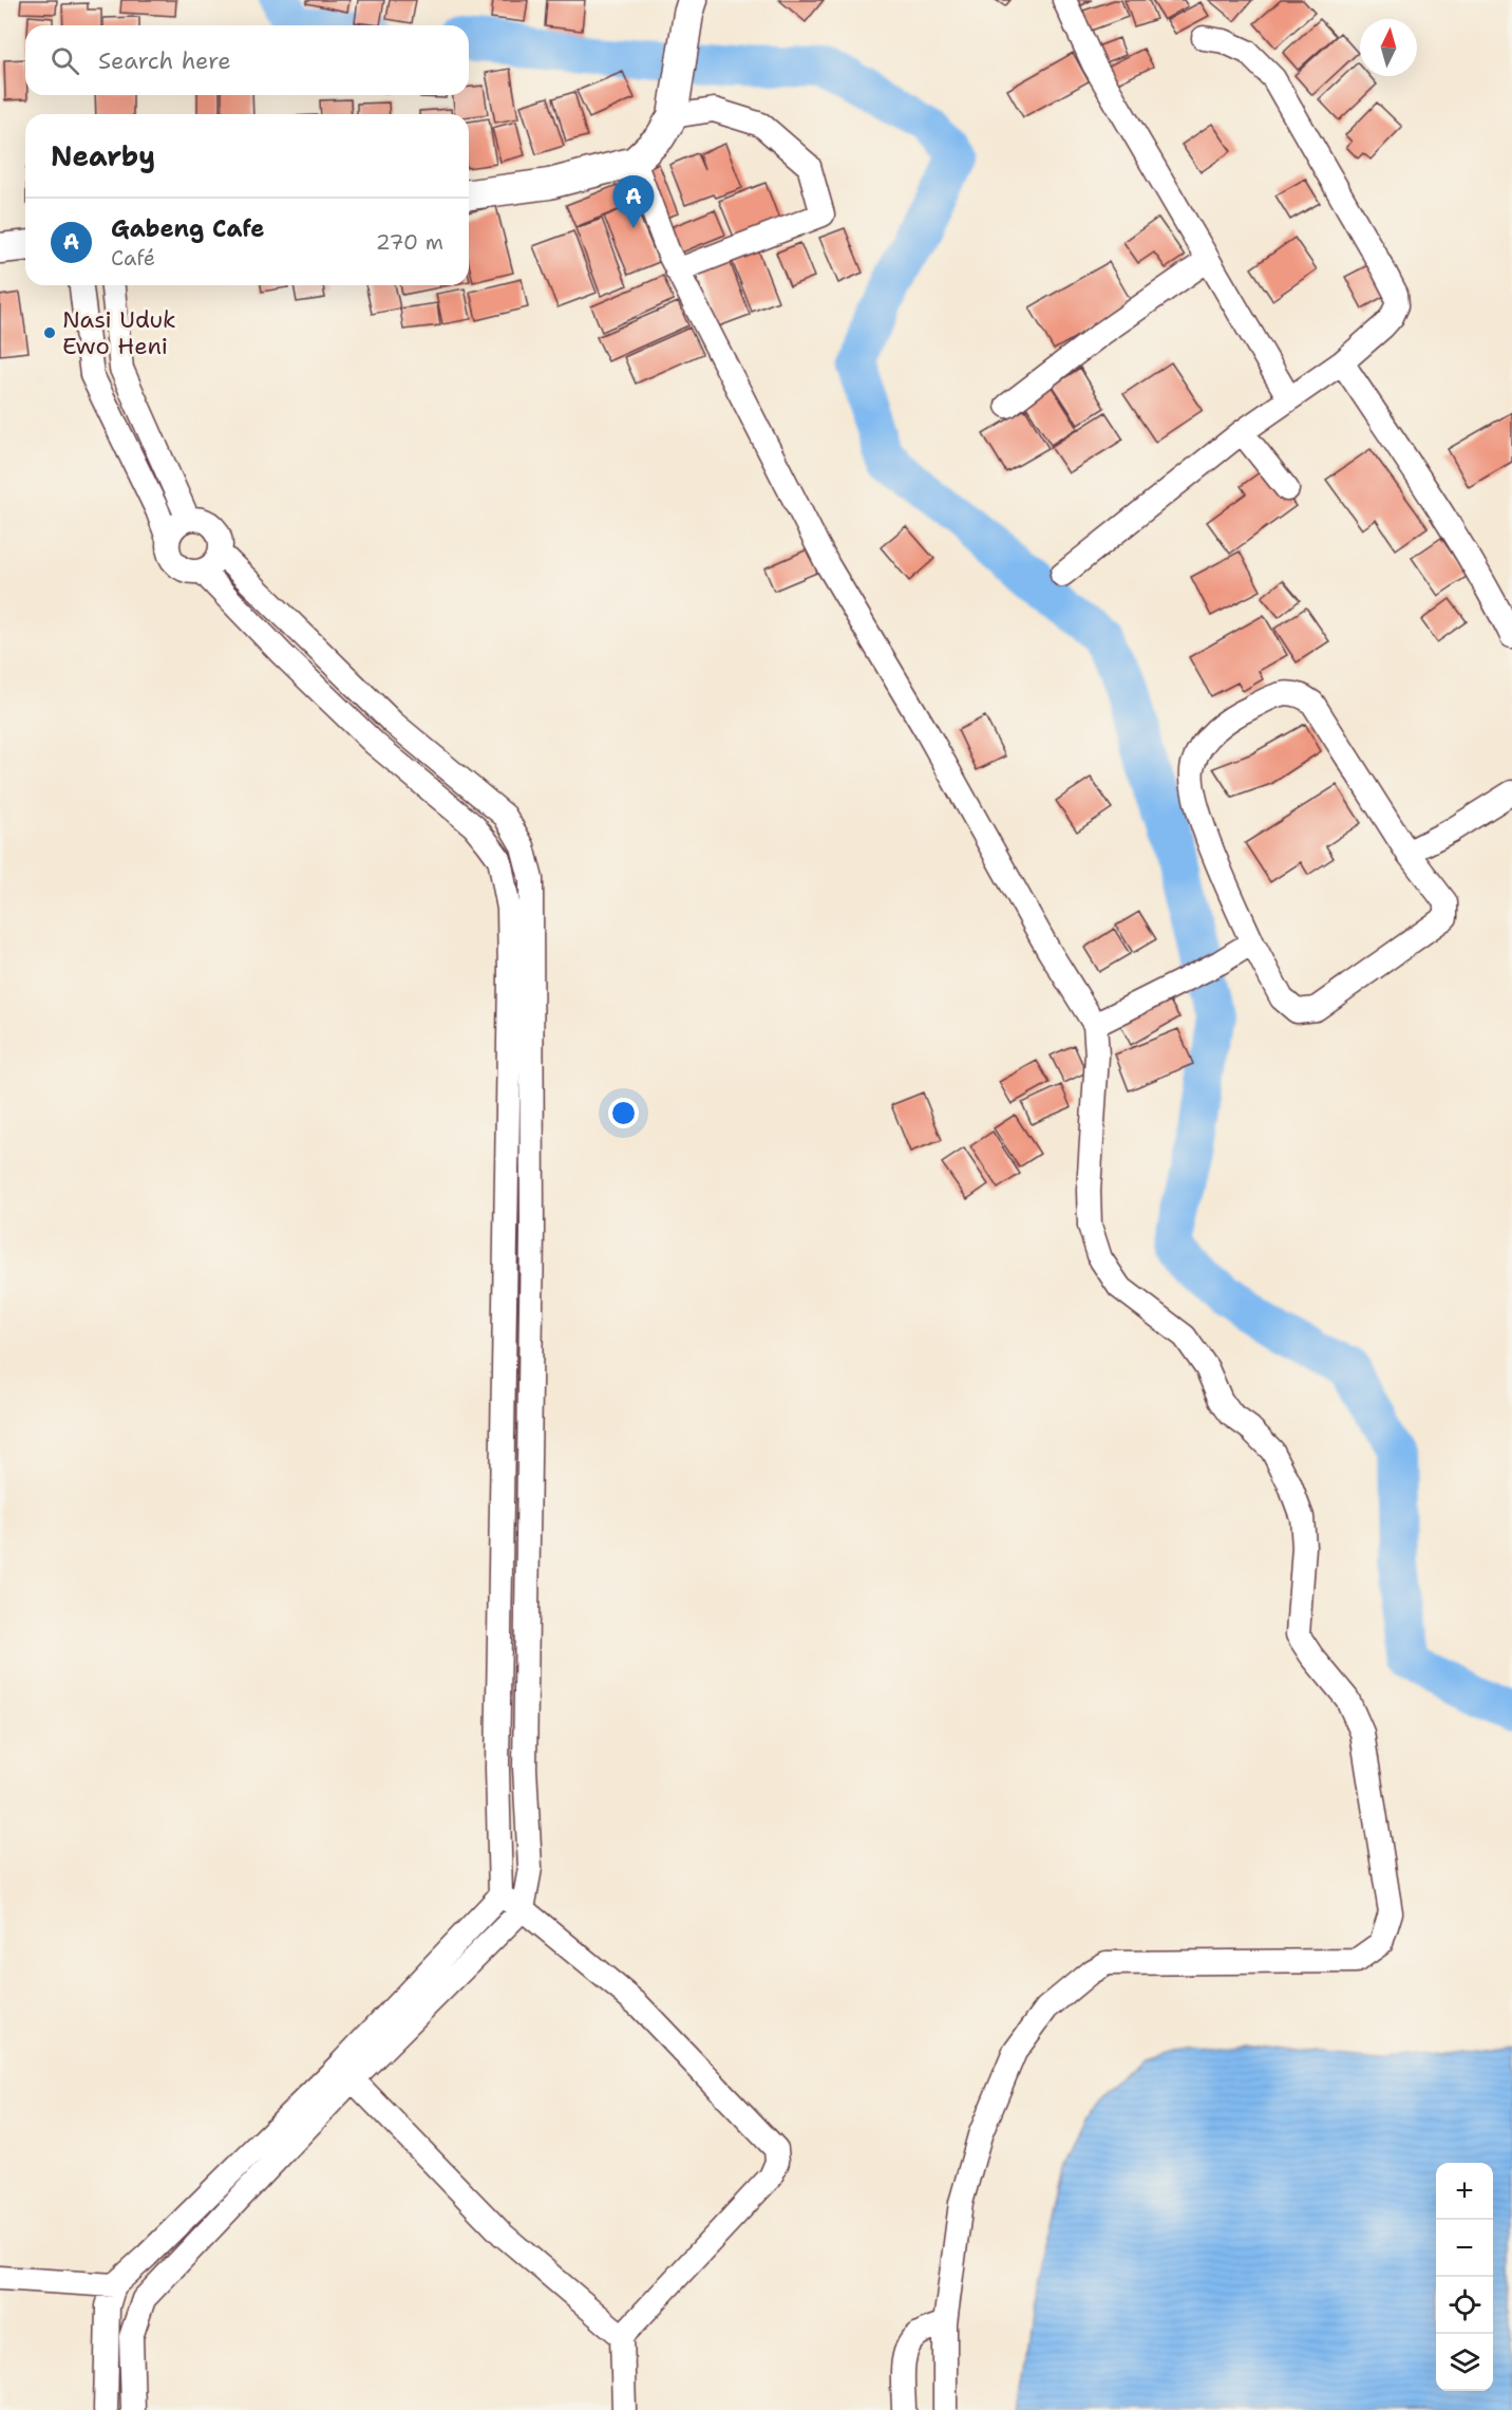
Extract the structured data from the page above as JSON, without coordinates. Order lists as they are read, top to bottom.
{
  "places": ["Nasi Uduk Ewo Heni"],
  "north": "top",
  "page": {
    "search": "Search here",
    "heading": "Nearby",
    "pins": "A",
    "list": [
      {
        "mark": "A",
        "name": "Gabeng Cafe",
        "note": "Café",
        "value": "270 m"
      }
    ],
    "map_buttons": ["+", "−"]
  }
}
